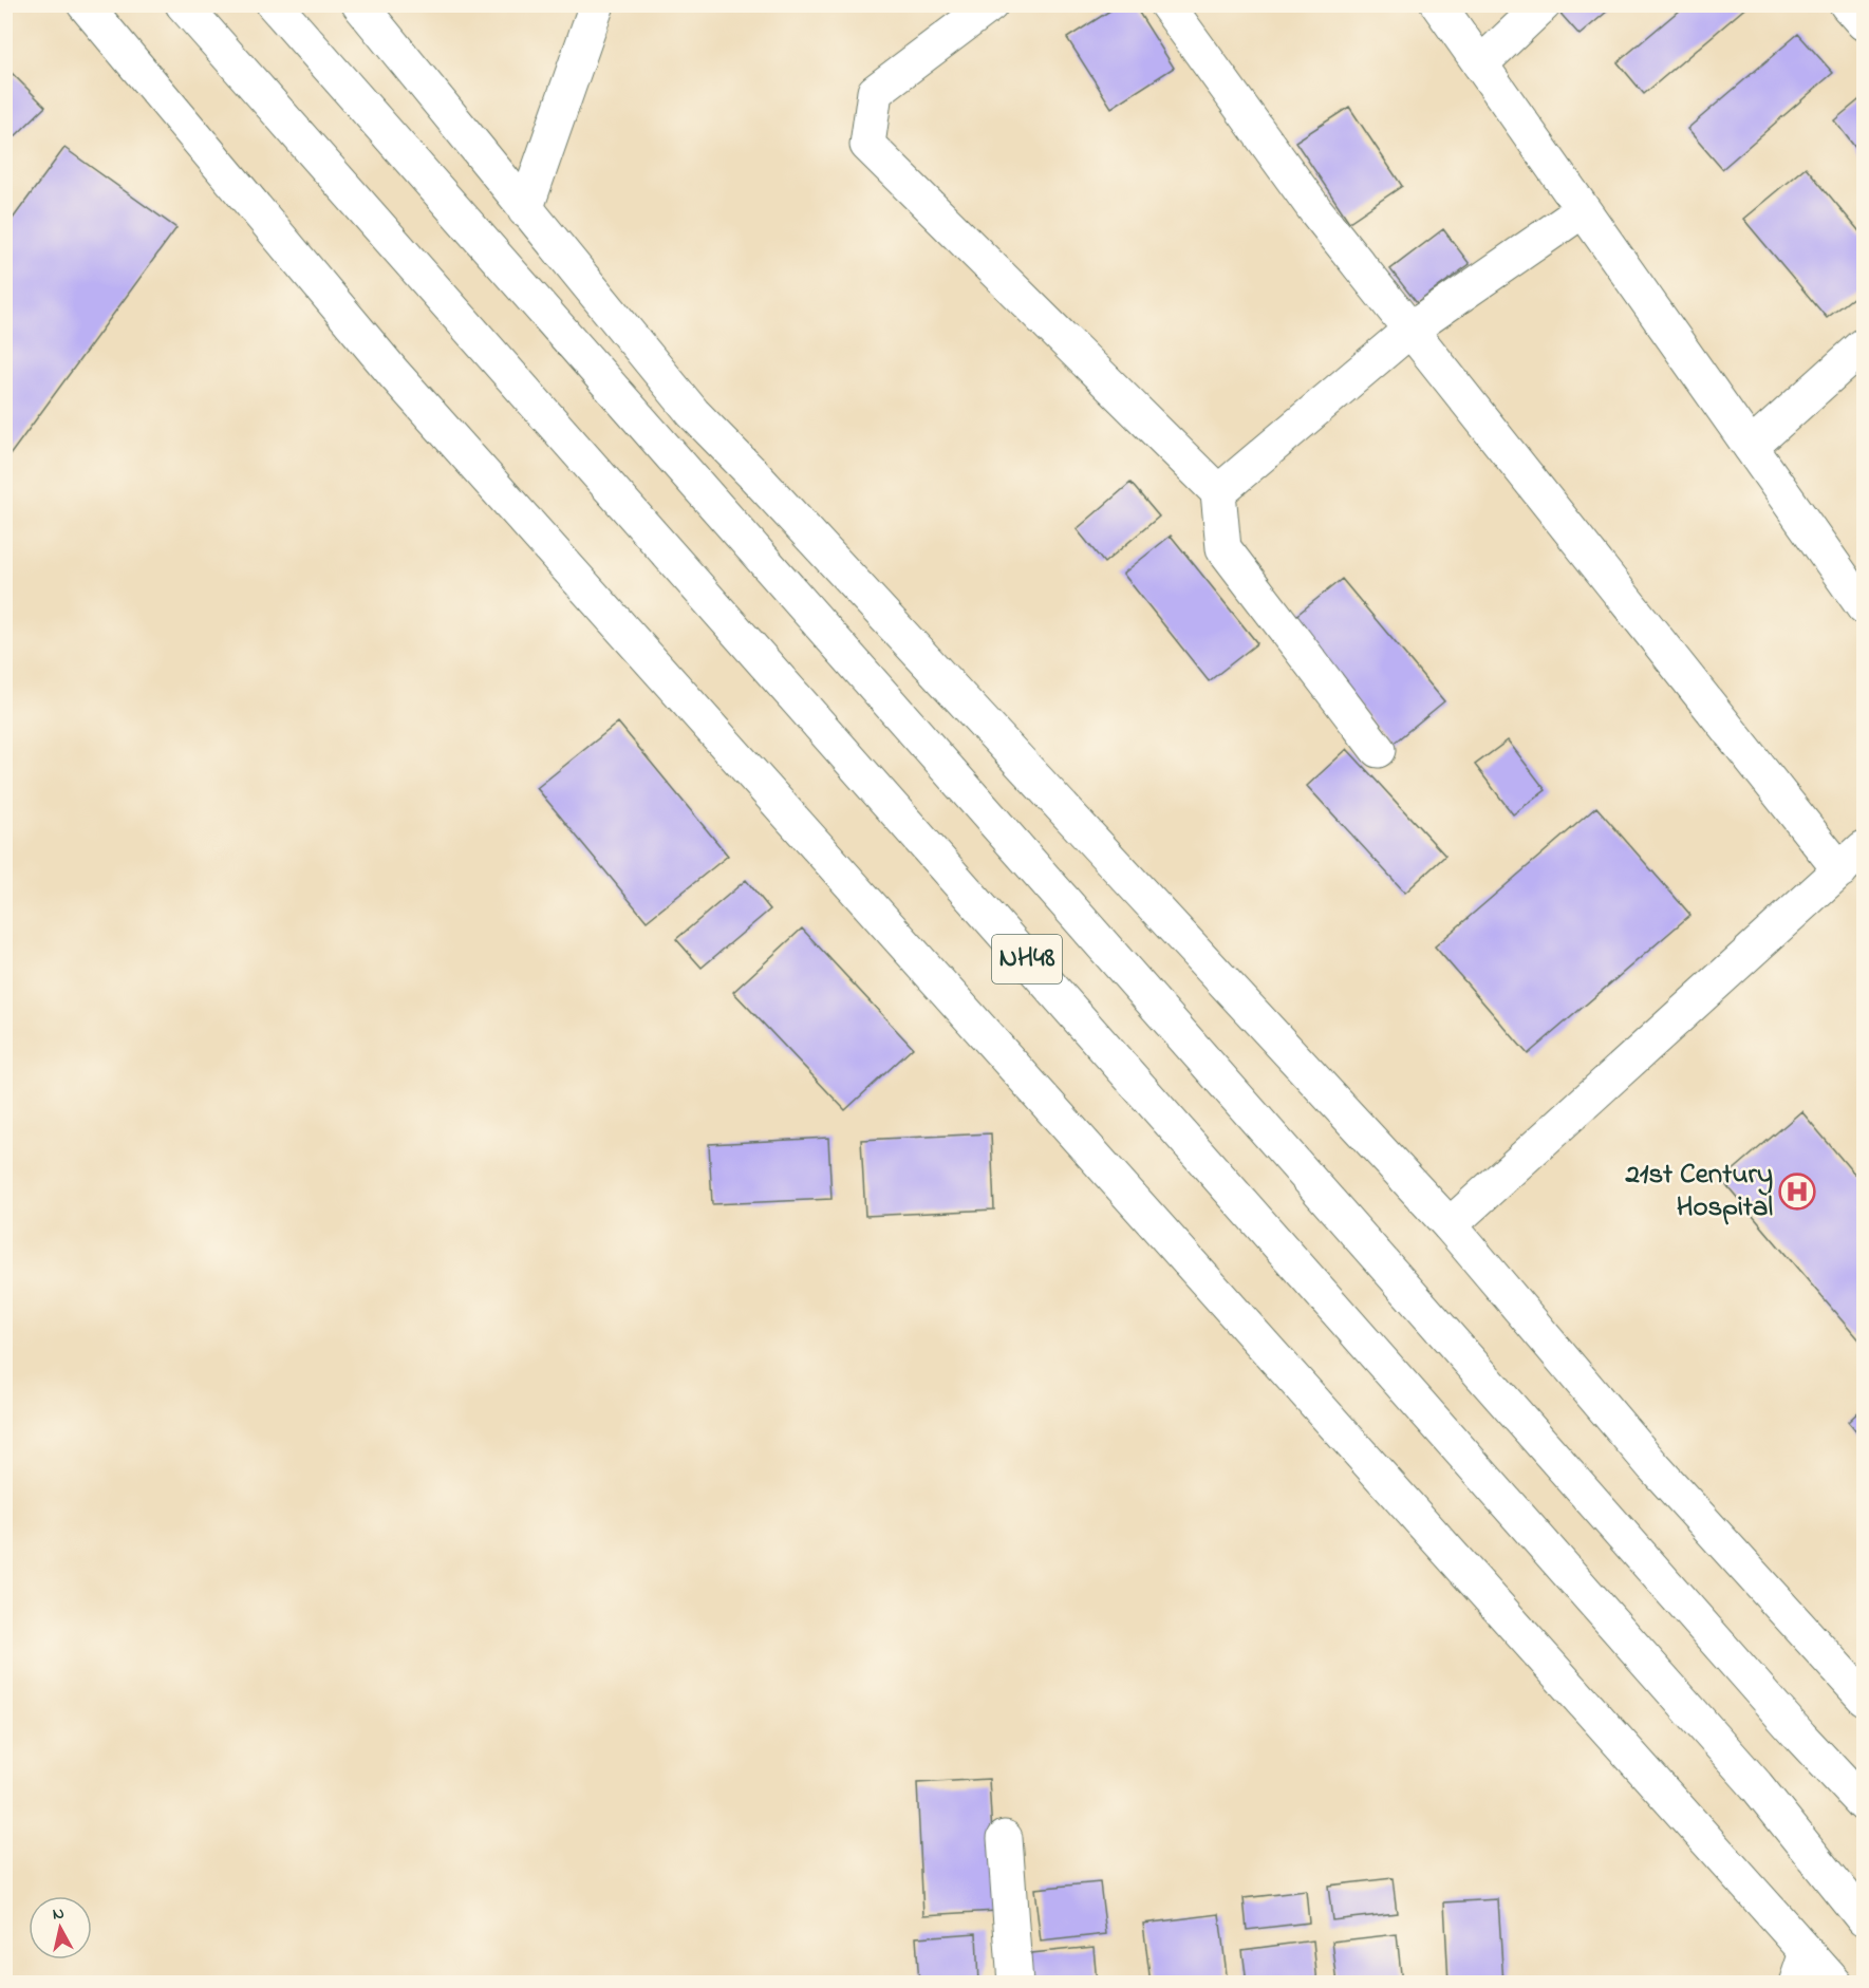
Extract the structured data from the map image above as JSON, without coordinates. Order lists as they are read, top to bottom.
{
  "streets": {
    "main road": ["NH48"]
  },
  "places": {
    "hospital": ["21st Century Hospital"]
  },
  "north": "top"
}
